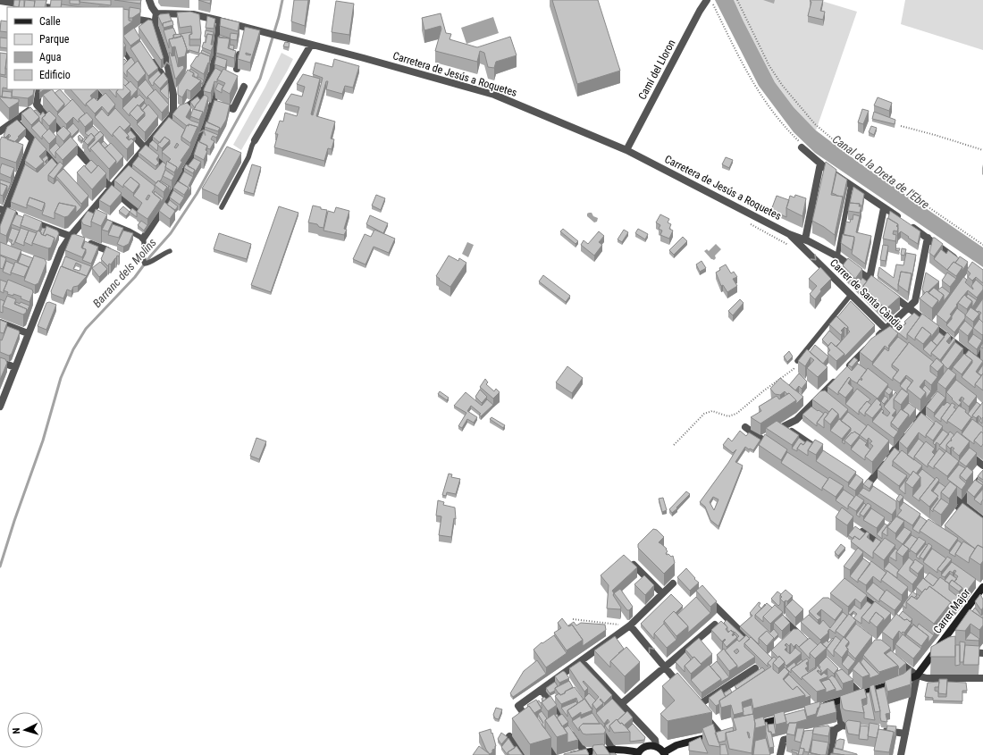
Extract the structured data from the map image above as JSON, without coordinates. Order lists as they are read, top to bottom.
{
  "streets": {
    "street": [
      "Camí del Lloron",
      "Carretera de Jesús a Roquetes",
      "Carrer de Santa Càndia",
      "Carrer Major"
    ]
  },
  "crossings": [
    ["Camí del Lloron", "Carretera de Jesús a Roquetes"],
    ["Carretera de Jesús a Roquetes", "Carrer de Santa Càndia"]
  ],
  "water": ["Canal de la Dreta de l'Ebre", "Barranc dels Molins"],
  "legend": [
    "Calle",
    "Parque",
    "Agua",
    "Edificio"
  ],
  "north": "left"
}
